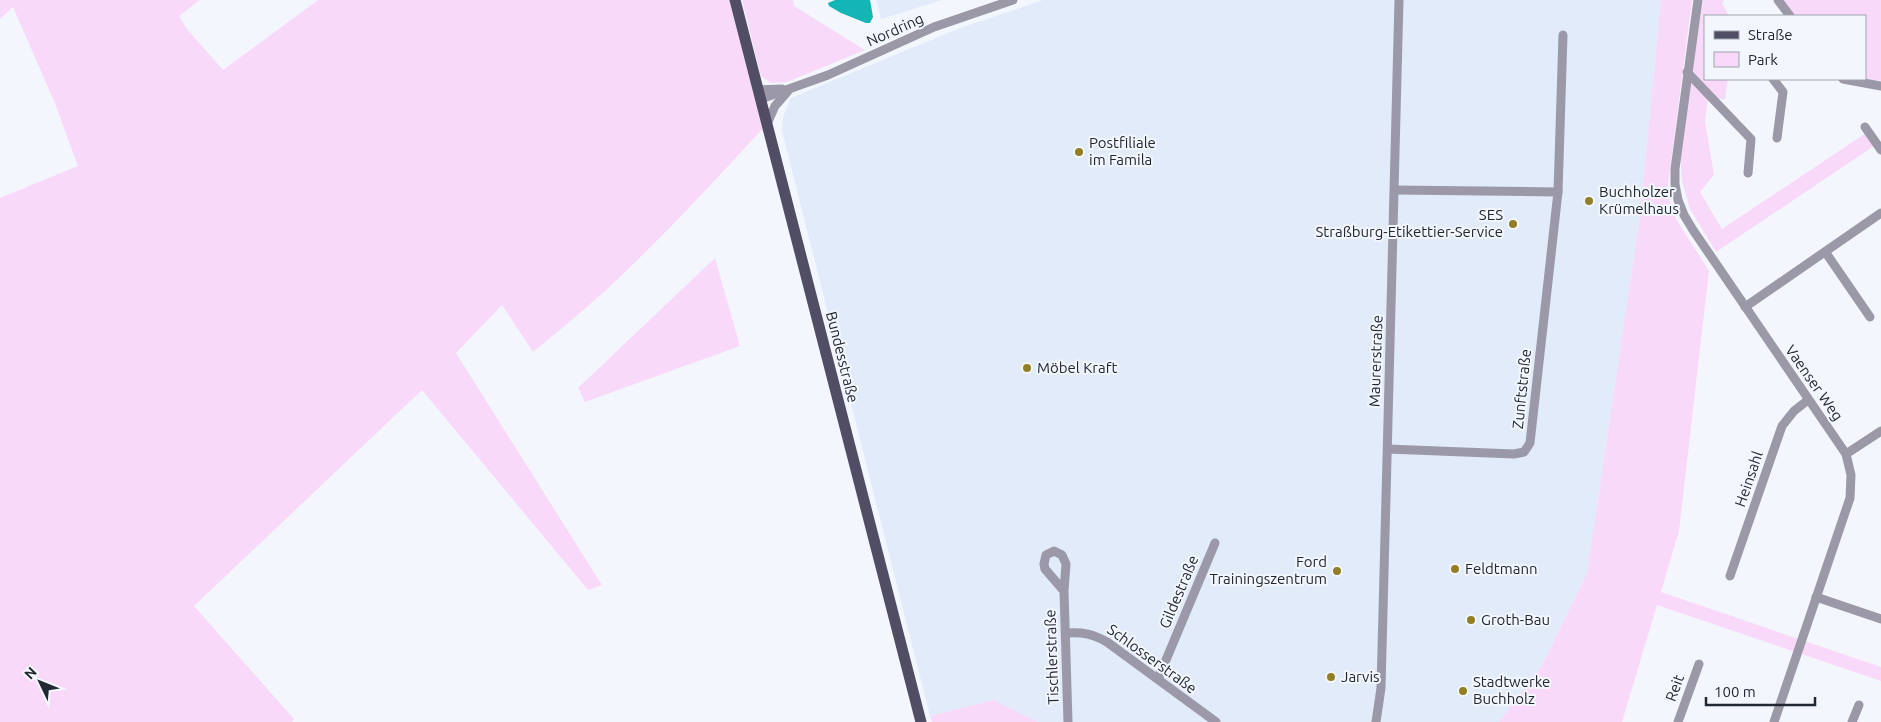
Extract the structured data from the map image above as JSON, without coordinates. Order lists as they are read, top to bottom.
{
  "streets": {
    "main road": ["Bundesstraße"],
    "street": [
      "Nordring",
      "Maurerstraße",
      "Vaenser Weg",
      "Zunftstraße",
      "Heinsahl",
      "Gildestraße",
      "Tischlerstraße",
      "Schlosserstraße",
      "Reit"
    ]
  },
  "crossings": [
    ["Nordring", "Bundesstraße"],
    ["Maurerstraße", "Zunftstraße"],
    ["Vaenser Weg", "Heinsahl"],
    ["Gildestraße", "Schlosserstraße"],
    ["Tischlerstraße", "Schlosserstraße"]
  ],
  "places": [
    "Postfiliale im Famila",
    "Buchholzer Krümelhaus",
    "SES Straßburg-Etikettier-Service",
    "Möbel Kraft",
    "Feldtmann",
    "Ford Trainingszentrum",
    "Groth-Bau",
    "Jarvis",
    "Stadtwerke Buchholz"
  ],
  "legend": ["Straße", "Park"],
  "scale_bar": "100 m",
  "north": "top left"
}
